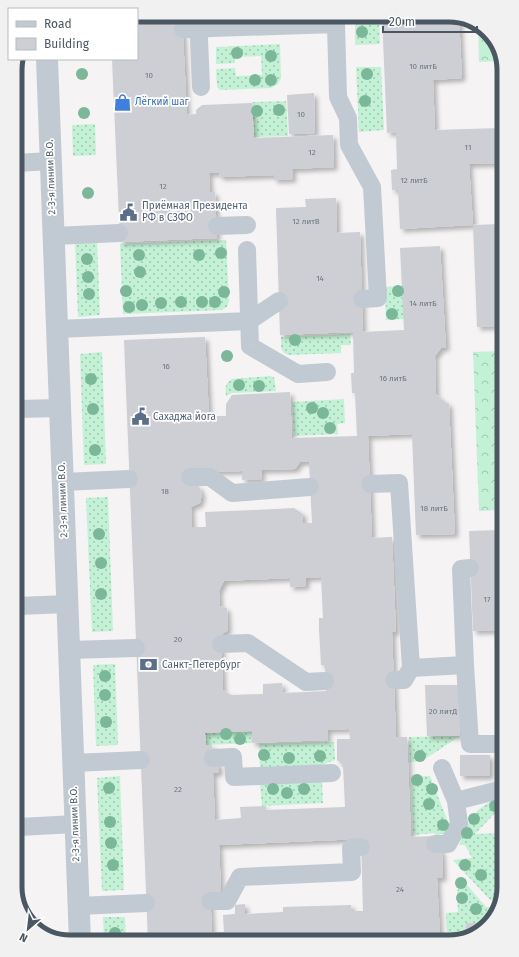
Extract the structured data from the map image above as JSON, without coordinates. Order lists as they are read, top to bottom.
{
  "streets": {
    "street": ["2-3-я линии В.О."]
  },
  "places": {
    "shop": ["Лёгкий шаг"],
    "public building": ["Приёмная Президента РФ в СЗФО", "Сахаджа йога"],
    "bank": ["Санкт-Петербург"]
  },
  "house_numbers": [
    "10 литБ",
    "10",
    "10",
    "11",
    "12",
    "12 литБ",
    "12",
    "12 литВ",
    "14",
    "14 литБ",
    "16",
    "16 литБ",
    "18",
    "18 литБ",
    "17",
    "20",
    "20 литД",
    "22",
    "24"
  ],
  "legend": ["Road", "Building"],
  "scale_bar": "20 m",
  "north": "bottom left"
}
